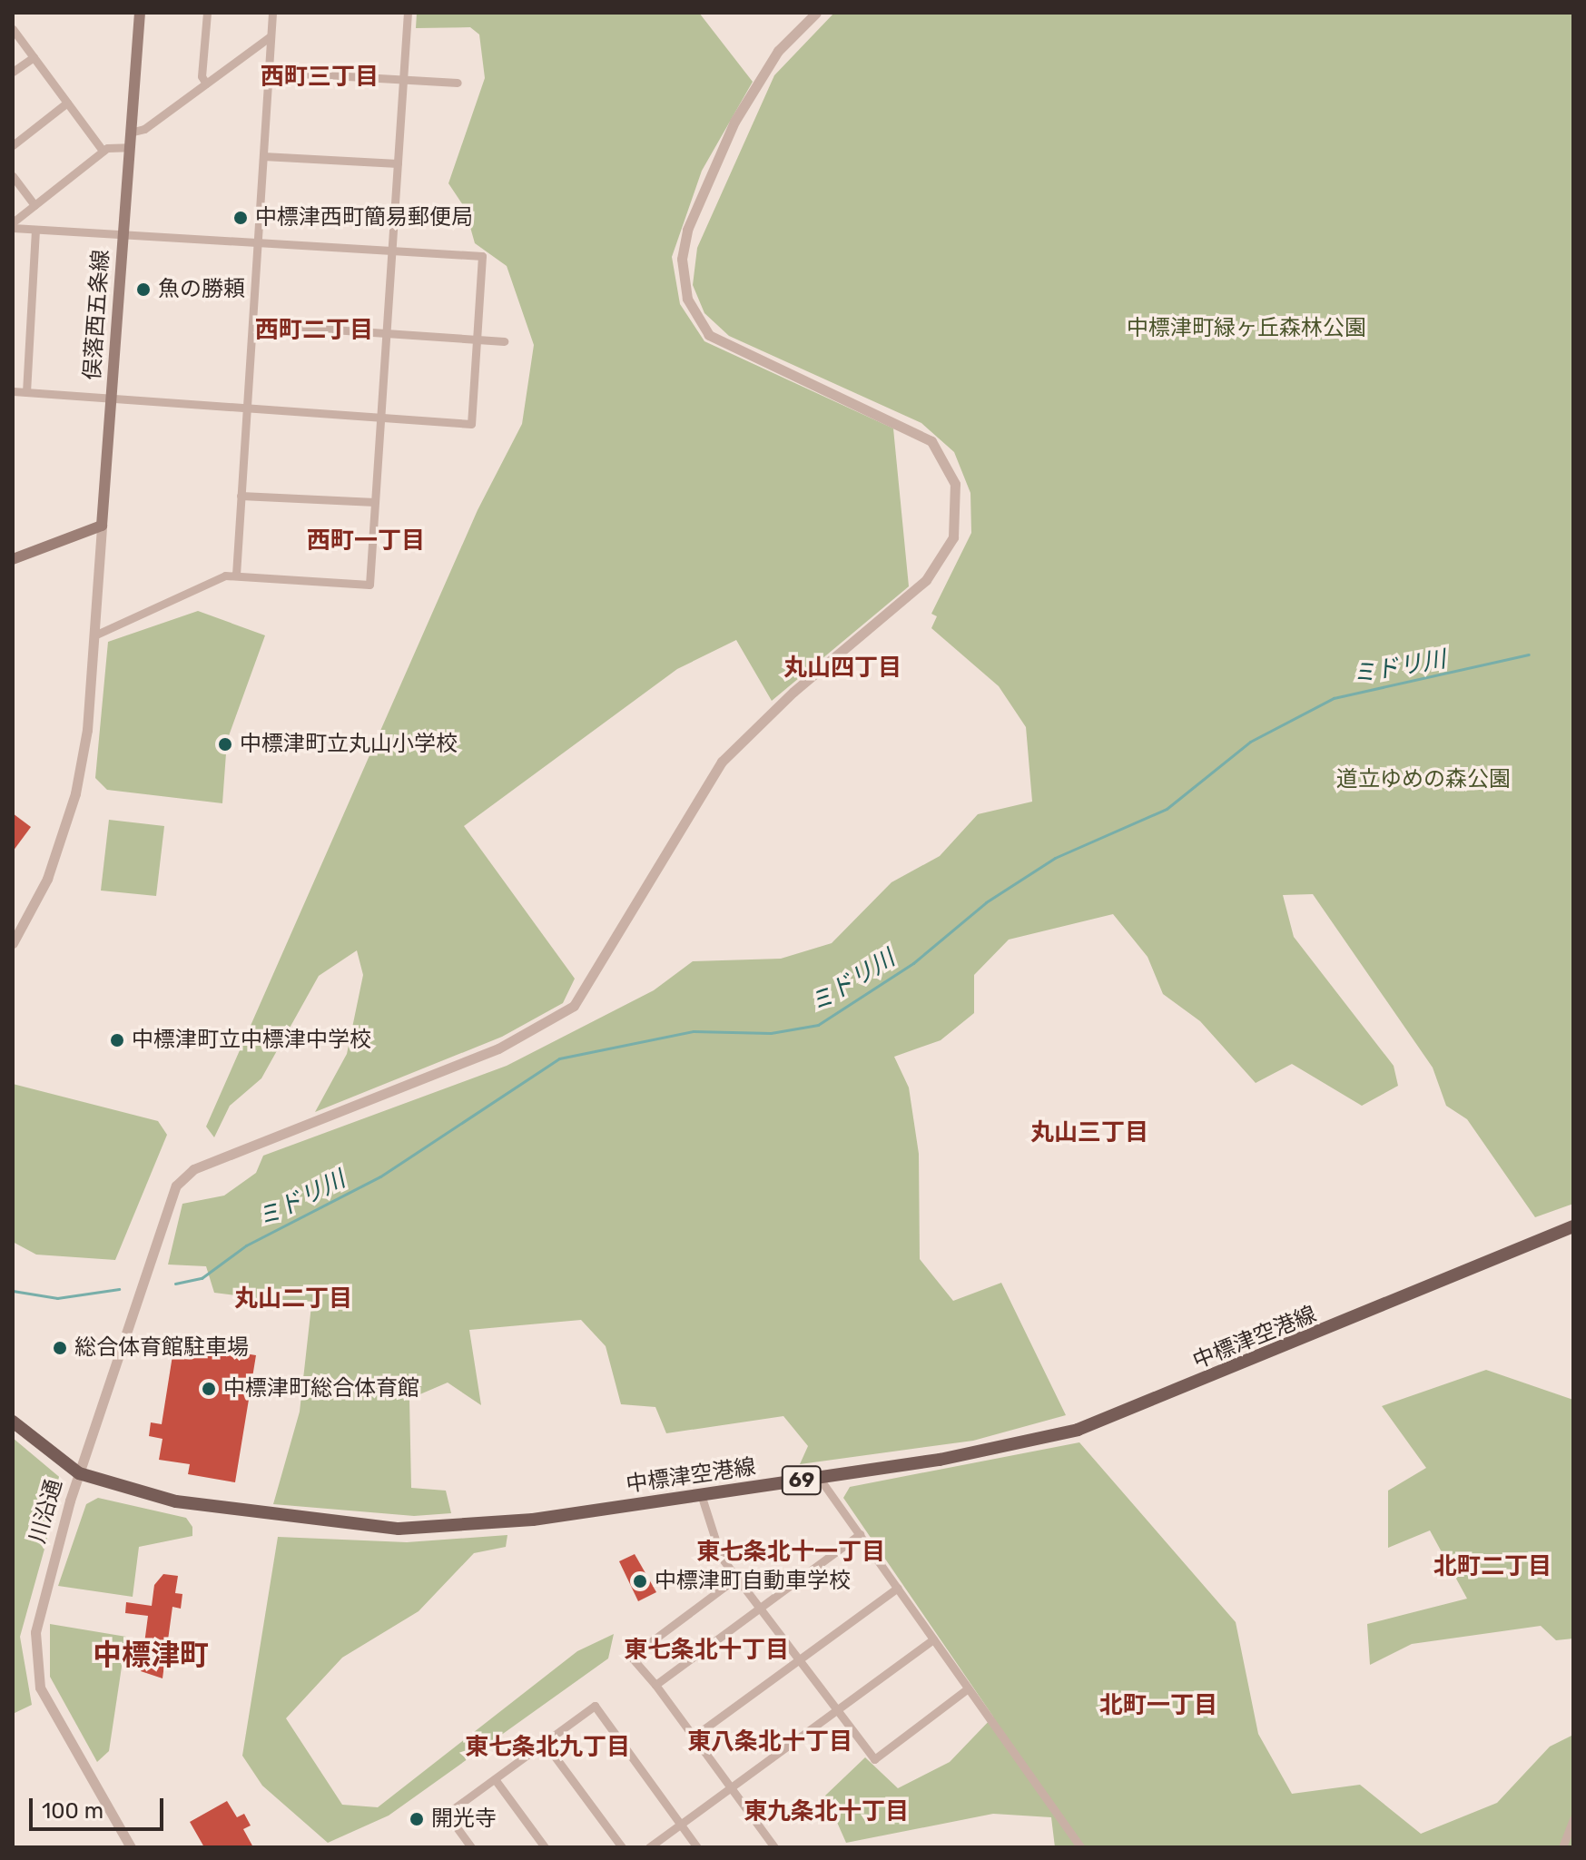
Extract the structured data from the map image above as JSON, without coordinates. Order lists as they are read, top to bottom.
{
  "streets": {
    "main road": ["俣落西五条線", "中標津空港線", "69"],
    "street": ["川沿通"]
  },
  "crossings": [
    ["中標津空港線", "川沿通"]
  ],
  "districts": [
    "西町三丁目",
    "西町二丁目",
    "西町一丁目",
    "丸山四丁目",
    "丸山三丁目",
    "丸山二丁目",
    "東七条北十一丁目",
    "北町二丁目",
    "東七条北十丁目",
    "中標津町",
    "北町一丁目",
    "東八条北十丁目",
    "東七条北九丁目",
    "東九条北十丁目"
  ],
  "water": ["ミドリ川"],
  "parks": ["中標津町緑ヶ丘森林公園", "道立ゆめの森公園"],
  "places": [
    "中標津西町簡易郵便局",
    "魚の勝頼",
    "中標津町立丸山小学校",
    "中標津町立中標津中学校",
    "総合体育館駐車場",
    "中標津町総合体育館",
    "中標津町自動車学校",
    "開光寺"
  ],
  "scale_bar": "100 m"
}
